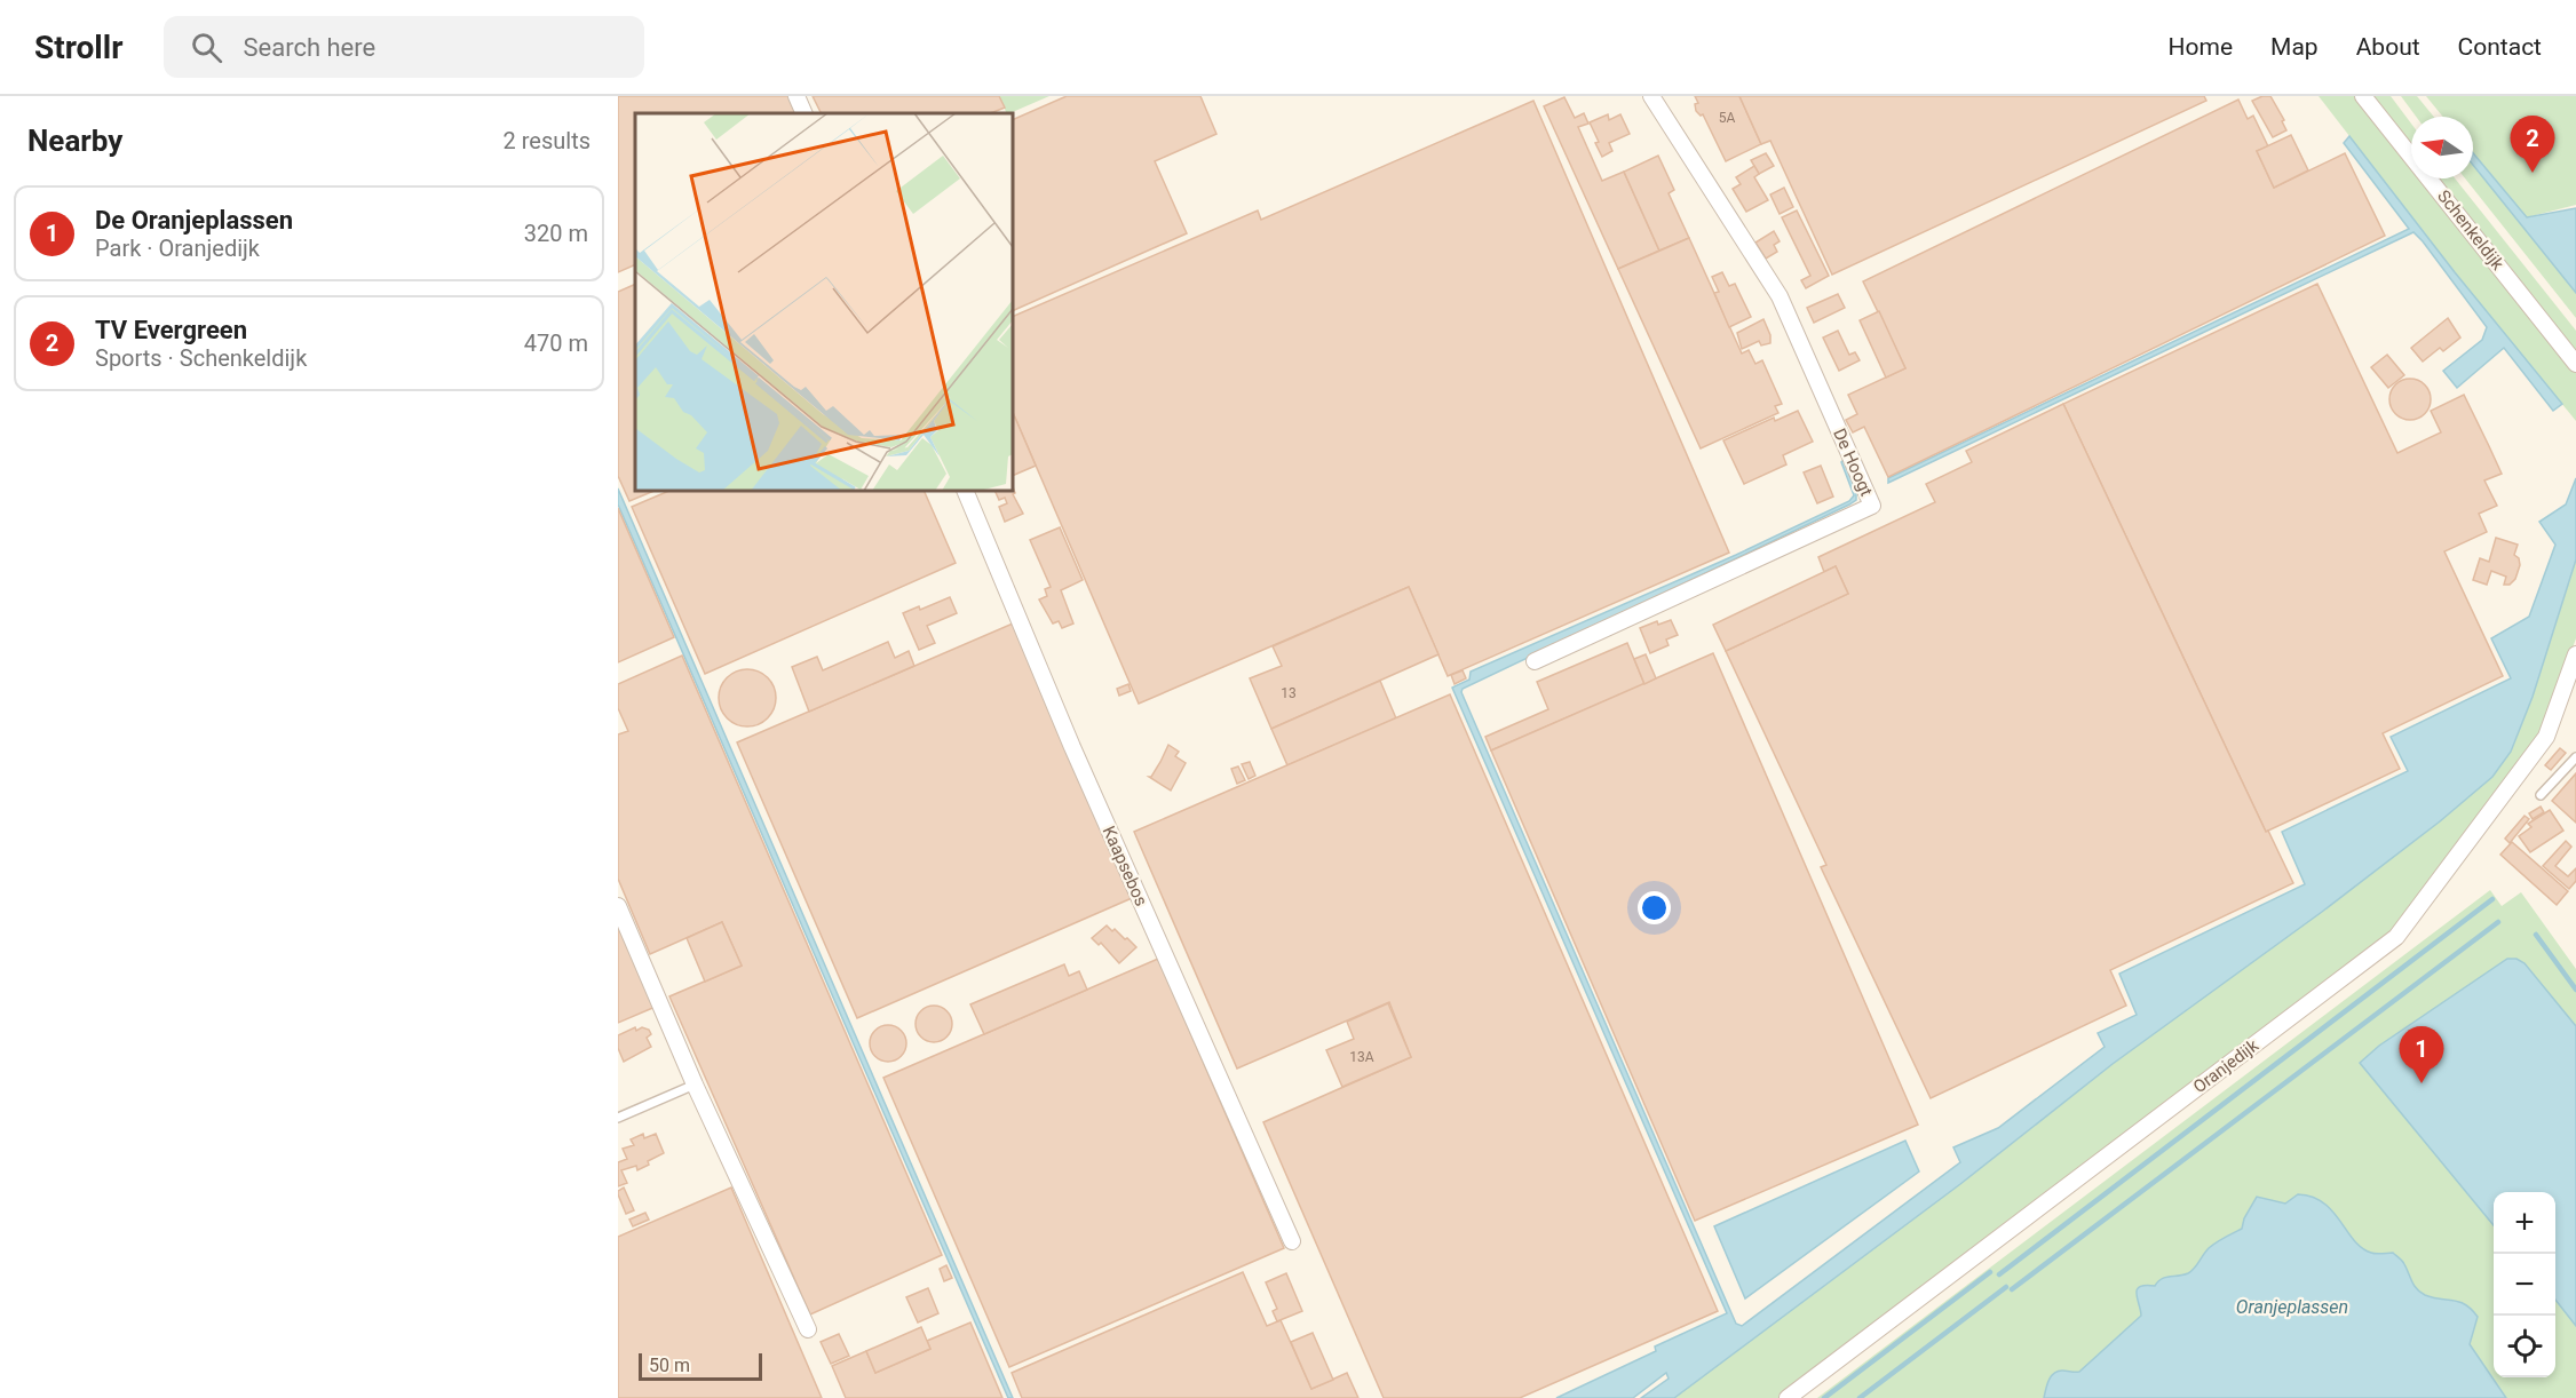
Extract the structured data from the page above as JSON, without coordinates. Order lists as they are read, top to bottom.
{
  "streets": {
    "street": [
      "Schenkeldijk",
      "De Hoogt",
      "Kaapsebos",
      "Oranjedijk"
    ]
  },
  "water": ["Oranjeplassen"],
  "house_numbers": ["5A", "13", "13A"],
  "scale_bar": "50 m",
  "north": "left",
  "page": {
    "header": "Strollr",
    "search": "Search here",
    "nav": [
      "Home",
      "Map",
      "About",
      "Contact"
    ],
    "heading": ["Nearby", "2 results"],
    "pins": ["2", "1"],
    "list": [
      {
        "mark": "1",
        "name": "De Oranjeplassen",
        "note": "Park · Oranjedijk",
        "value": "320 m"
      },
      {
        "mark": "2",
        "name": "TV Evergreen",
        "note": "Sports · Schenkeldijk",
        "value": "470 m"
      }
    ],
    "map_buttons": ["+", "−"],
    "scale": "50 m"
  }
}
